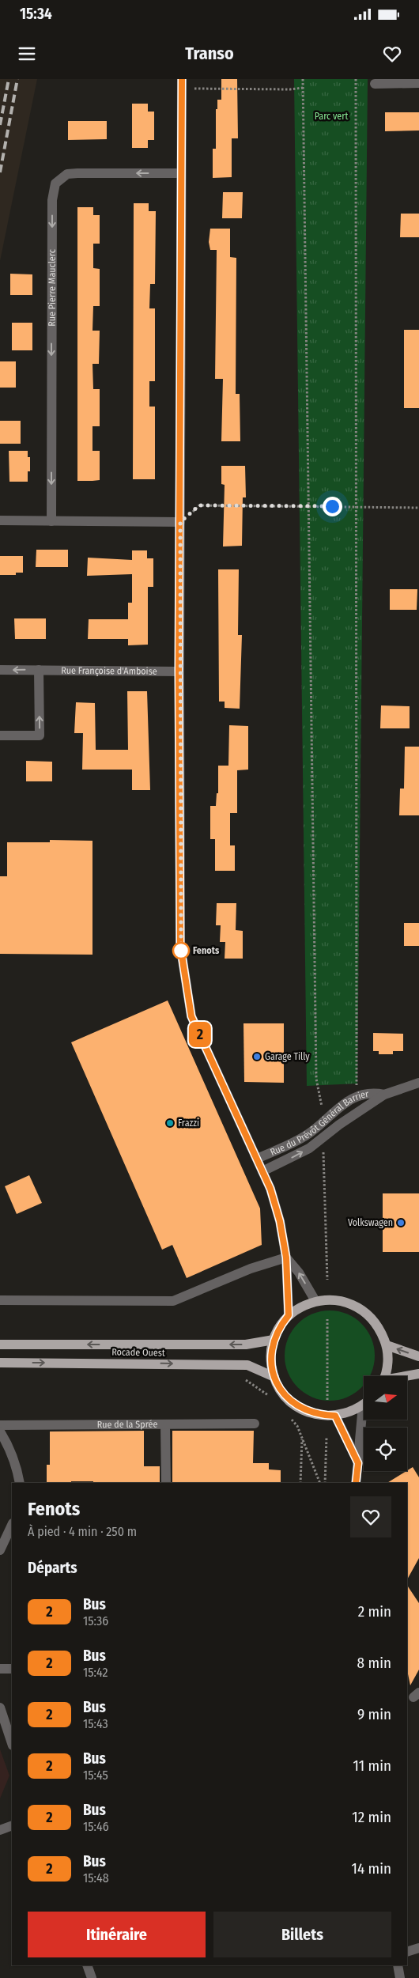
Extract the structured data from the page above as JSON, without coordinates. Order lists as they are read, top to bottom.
{
  "streets": {
    "main road": ["Rocade Ouest"],
    "street": [
      "Rue Pierre Mauclerc",
      "Rue Françoise d'Amboise",
      "Rue du Prévôt Général Barrier",
      "Rue de la Sprée"
    ]
  },
  "parks": ["Parc vert"],
  "places": [
    "Fenots",
    "Garage Tilly",
    "Frazzi",
    "Volkswagen"
  ],
  "lines": ["bus line 2"],
  "north": "right",
  "page": {
    "status": "15:34",
    "header": "Transo",
    "on_map": "2",
    "heading": [
      ["Fenots", "À pied · 4 min · 250 m"],
      "Départs"
    ],
    "list": [
      {
        "mark": "2",
        "name": "Bus",
        "note": "15:36",
        "value": "2 min"
      },
      {
        "mark": "2",
        "name": "Bus",
        "note": "15:42",
        "value": "8 min"
      },
      {
        "mark": "2",
        "name": "Bus",
        "note": "15:43",
        "value": "9 min"
      },
      {
        "mark": "2",
        "name": "Bus",
        "note": "15:45",
        "value": "11 min"
      },
      {
        "mark": "2",
        "name": "Bus",
        "note": "15:46",
        "value": "12 min"
      },
      {
        "mark": "2",
        "name": "Bus",
        "note": "15:48",
        "value": "14 min"
      }
    ],
    "buttons": ["Itinéraire", "Billets"]
  }
}
